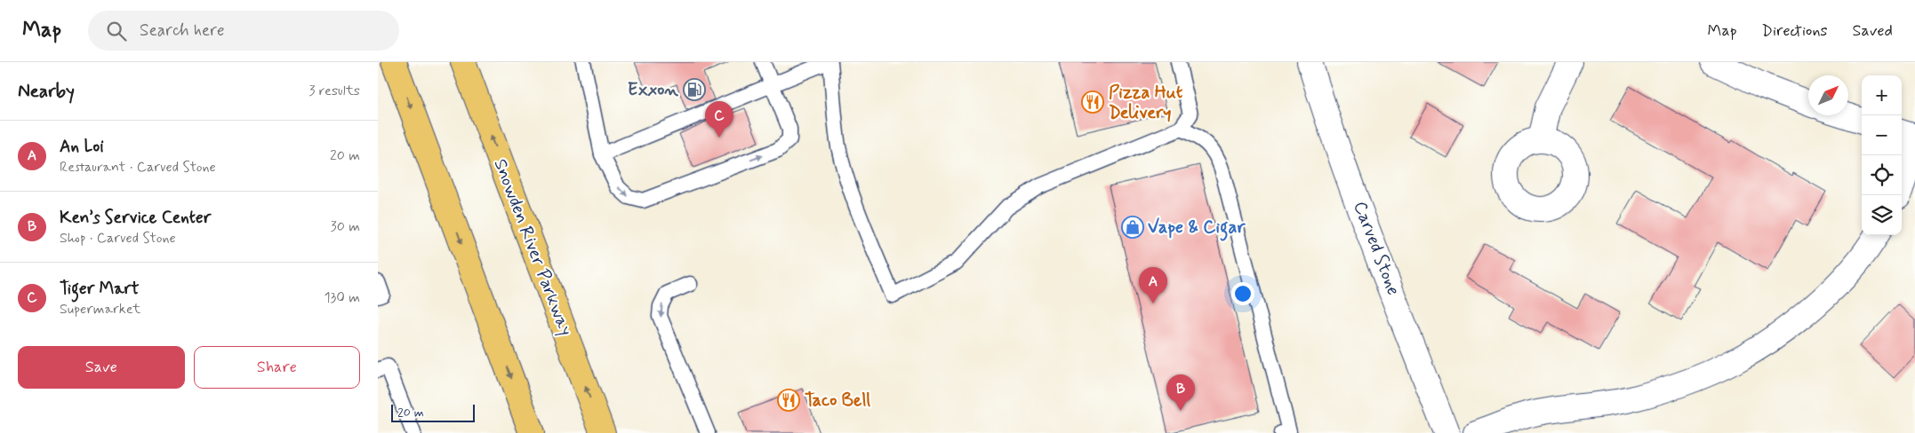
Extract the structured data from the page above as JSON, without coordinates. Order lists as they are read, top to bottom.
{
  "streets": {
    "main road": ["Snowden River Parkway"],
    "street": ["Carved Stone"]
  },
  "places": {
    "fuel station": ["Exxon"],
    "restaurant": ["Pizza Hut Delivery", "Taco Bell"],
    "shop": ["Vape & Cigar"]
  },
  "scale_bar": "20 m",
  "north": "top right",
  "page": {
    "header": "Map",
    "search": "Search here",
    "nav": ["Map", "Directions", "Saved"],
    "heading": ["Nearby", "3 results"],
    "map_buttons": ["+", "−"],
    "pins": ["C", "A", "B"],
    "list": [
      {
        "mark": "A",
        "name": "An Loi",
        "note": "Restaurant · Carved Stone",
        "value": "20 m"
      },
      {
        "mark": "B",
        "name": "Ken’s Service Center",
        "note": "Shop · Carved Stone",
        "value": "30 m"
      },
      {
        "mark": "C",
        "name": "Tiger Mart",
        "note": "Supermarket",
        "value": "130 m"
      }
    ],
    "buttons": ["Save", "Share"],
    "scale": "20 m"
  }
}
